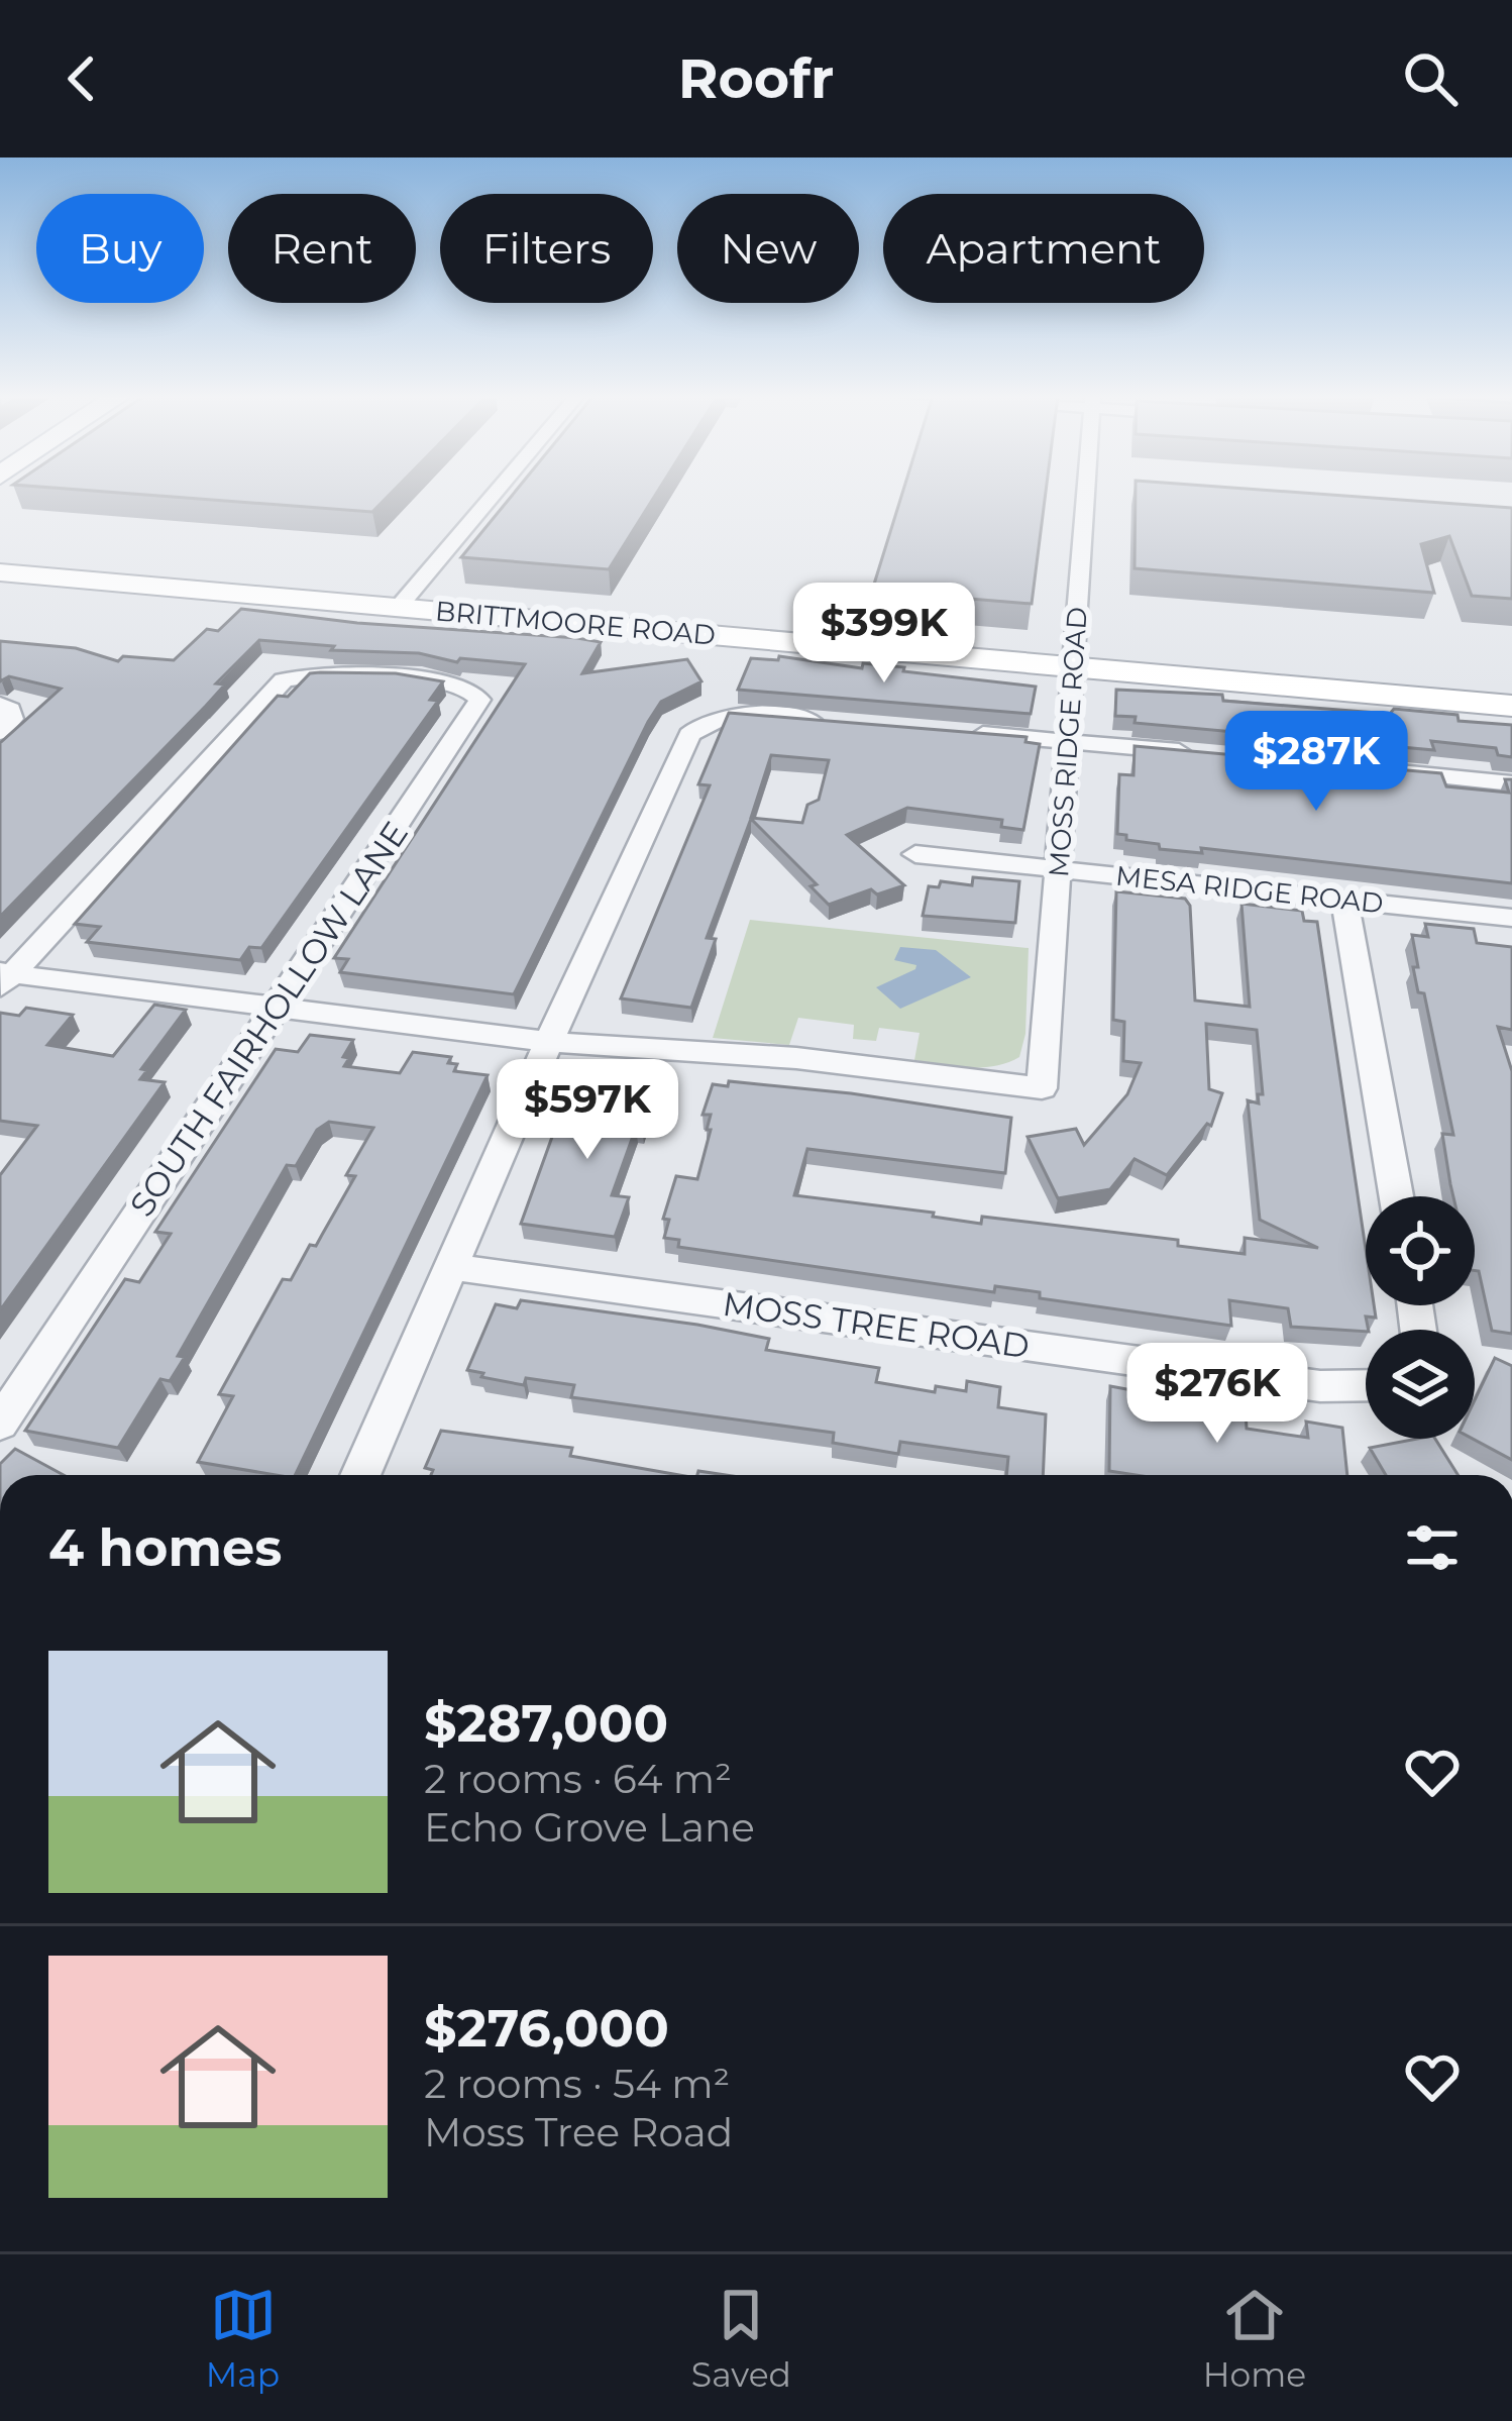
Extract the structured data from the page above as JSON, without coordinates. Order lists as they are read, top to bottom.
{
  "streets": {
    "main road": ["BRITTMOORE ROAD"],
    "street": [
      "MOSS RIDGE ROAD",
      "MESA RIDGE ROAD",
      "SOUTH FAIRHOLLOW LANE",
      "MOSS TREE ROAD"
    ]
  },
  "crossings": [
    ["BRITTMOORE ROAD", "MOSS RIDGE ROAD"],
    ["MOSS RIDGE ROAD", "MESA RIDGE ROAD"]
  ],
  "page": {
    "header": "Roofr",
    "chip": [
      "Buy",
      "Rent",
      "Filters",
      "New",
      "Apartment"
    ],
    "price": [
      "$399K",
      "$287K",
      "$597K",
      "$276K"
    ],
    "heading": "4 homes",
    "list": [
      {
        "name": "$287,000",
        "note": "2 rooms · 64 m² · Echo Grove Lane"
      },
      {
        "name": "$276,000",
        "note": "2 rooms · 54 m² · Moss Tree Road"
      }
    ],
    "tabs": ["Map", "Saved", "Home"]
  }
}
